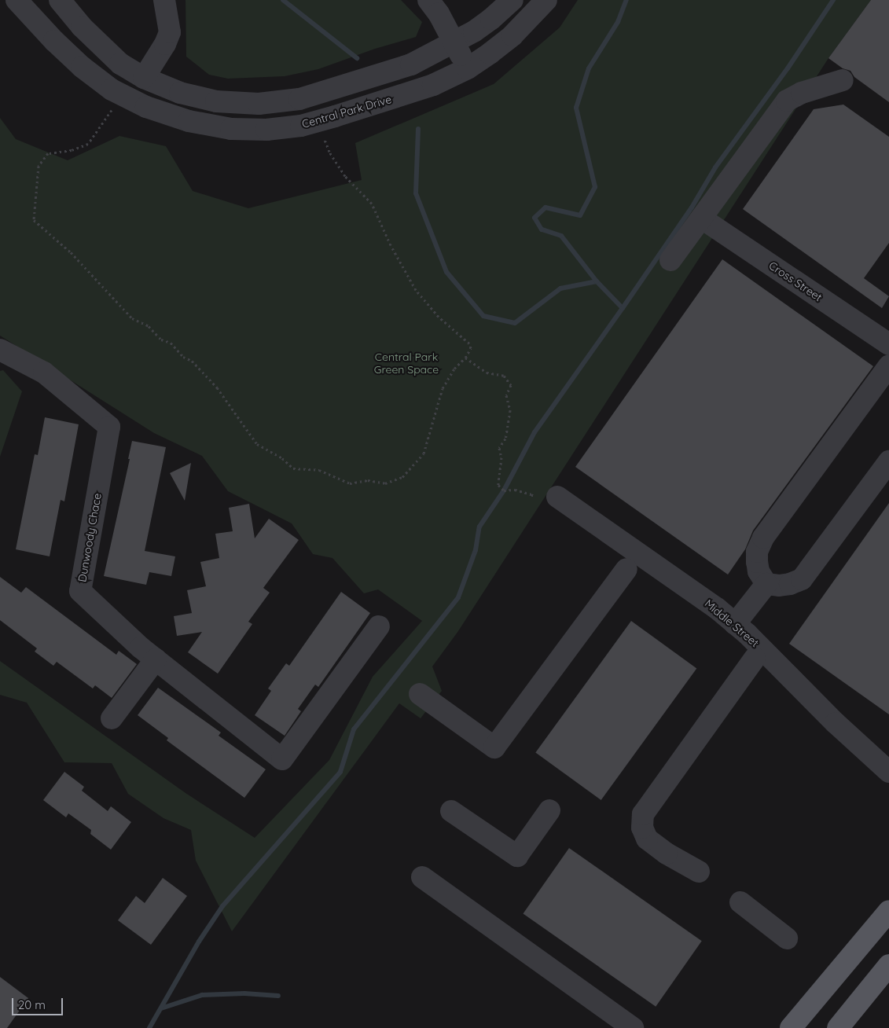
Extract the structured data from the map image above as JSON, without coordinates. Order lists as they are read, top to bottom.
{
  "streets": {
    "street": [
      "Central Park Drive",
      "Cross Street",
      "Dunwoody Chace",
      "Middle Street"
    ]
  },
  "parks": ["Central Park Green Space"],
  "scale_bar": "20 m"
}
